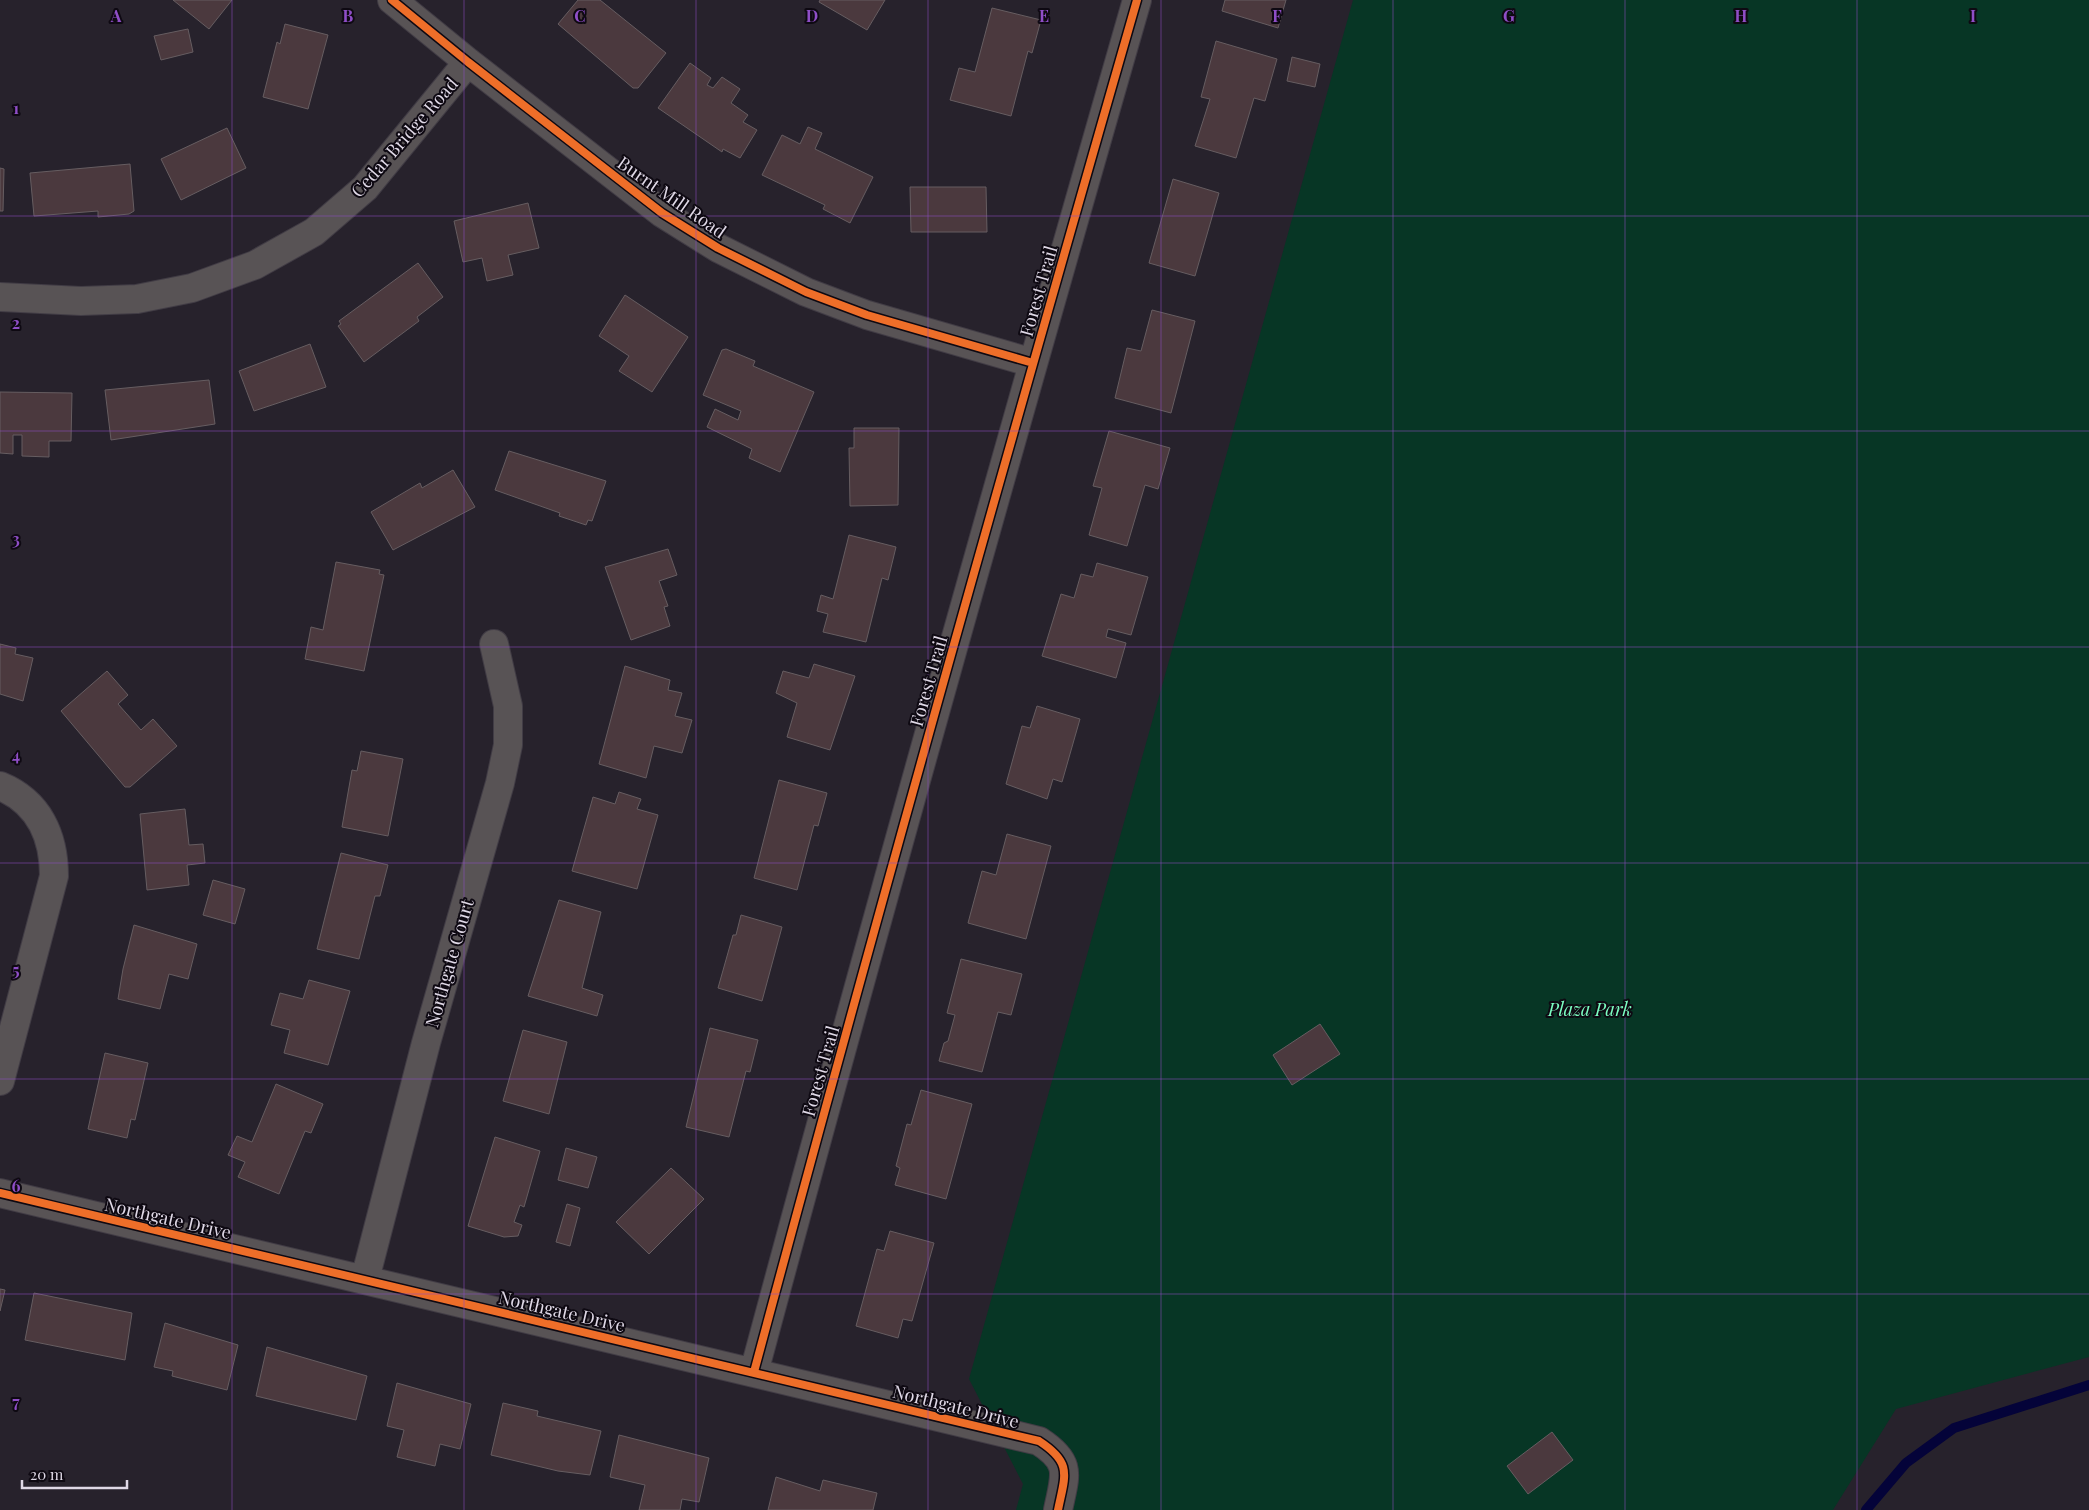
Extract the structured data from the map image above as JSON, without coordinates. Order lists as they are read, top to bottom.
{
  "streets": {
    "street": [
      "Cedar Bridge Road",
      "Burnt Mill Road",
      "Forest Trail",
      "Northgate Court",
      "Northgate Drive"
    ]
  },
  "crossings": [
    ["Cedar Bridge Road", "Burnt Mill Road"],
    ["Burnt Mill Road", "Forest Trail"],
    ["Forest Trail", "Northgate Drive"],
    ["Northgate Court", "Northgate Drive"]
  ],
  "parks": ["Plaza Park"],
  "scale_bar": "20 m",
  "grid": {
    "columns": [
      "A",
      "B",
      "C",
      "D",
      "E",
      "F",
      "G",
      "H",
      "I"
    ],
    "rows": [
      "1",
      "2",
      "3",
      "4",
      "5",
      "6",
      "7"
    ]
  }
}
